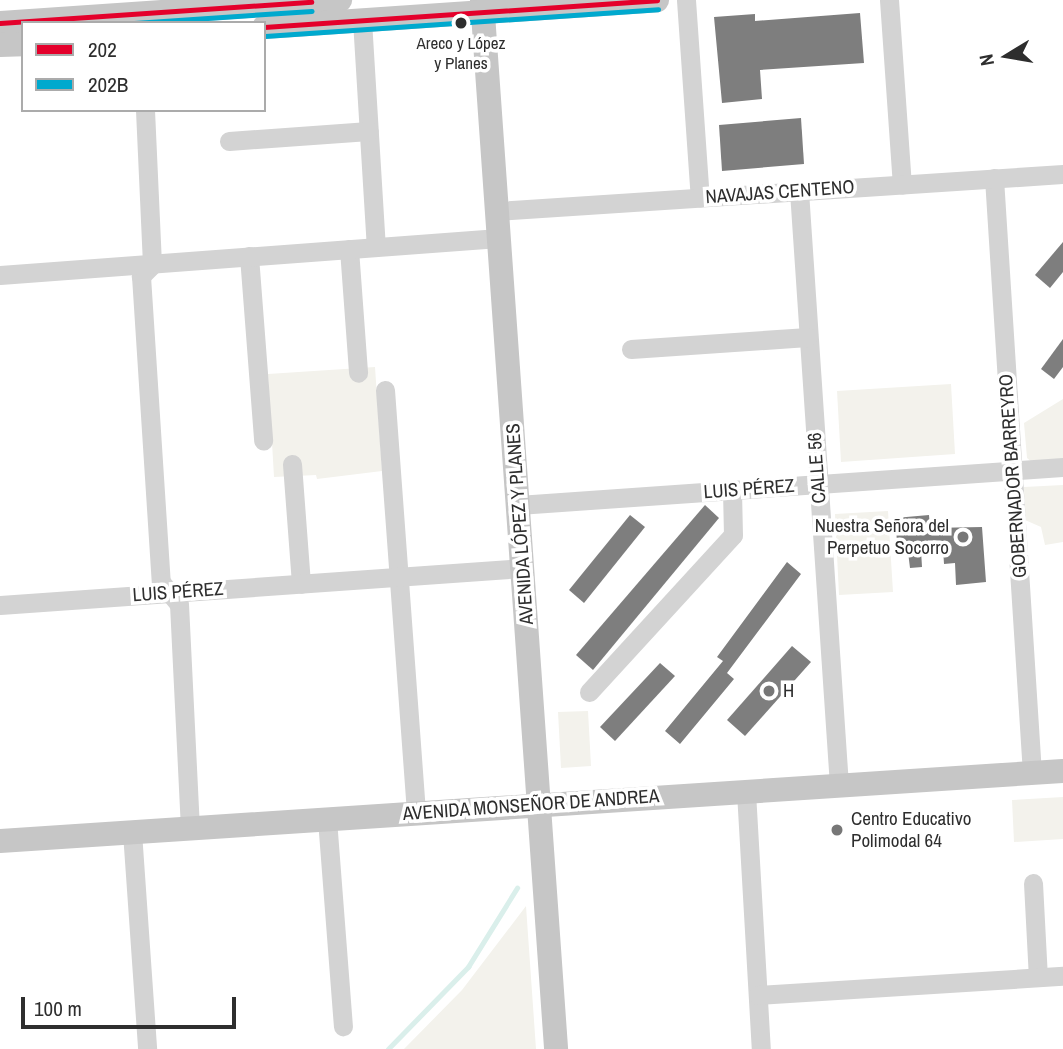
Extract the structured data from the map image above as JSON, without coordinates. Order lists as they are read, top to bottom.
{
  "streets": {
    "main road": ["AVENIDA LÓPEZ Y PLANES", "AVENIDA MONSEÑOR DE ANDREA"],
    "street": [
      "NAVAJAS CENTENO",
      "CALLE 56",
      "GOBERNADOR BARREYRO",
      "LUIS PÉREZ"
    ]
  },
  "crossings": [
    ["NAVAJAS CENTENO", "CALLE 56"],
    ["NAVAJAS CENTENO", "GOBERNADOR BARREYRO"],
    ["NAVAJAS CENTENO", "AVENIDA LÓPEZ Y PLANES"],
    ["CALLE 56", "LUIS PÉREZ"],
    ["CALLE 56", "AVENIDA MONSEÑOR DE ANDREA"],
    ["GOBERNADOR BARREYRO", "LUIS PÉREZ"],
    ["GOBERNADOR BARREYRO", "AVENIDA MONSEÑOR DE ANDREA"],
    ["LUIS PÉREZ", "AVENIDA LÓPEZ Y PLANES"],
    ["AVENIDA LÓPEZ Y PLANES", "AVENIDA MONSEÑOR DE ANDREA"]
  ],
  "places": [
    "Areco y López y Planes",
    "Nuestra Señora del Perpetuo Socorro",
    "H",
    "Centro Educativo Polimodal 64"
  ],
  "lines": ["transit line 202", "transit line 202B"],
  "legend": ["202", "202B"],
  "scale_bar": "100 m",
  "north": "left"
}
